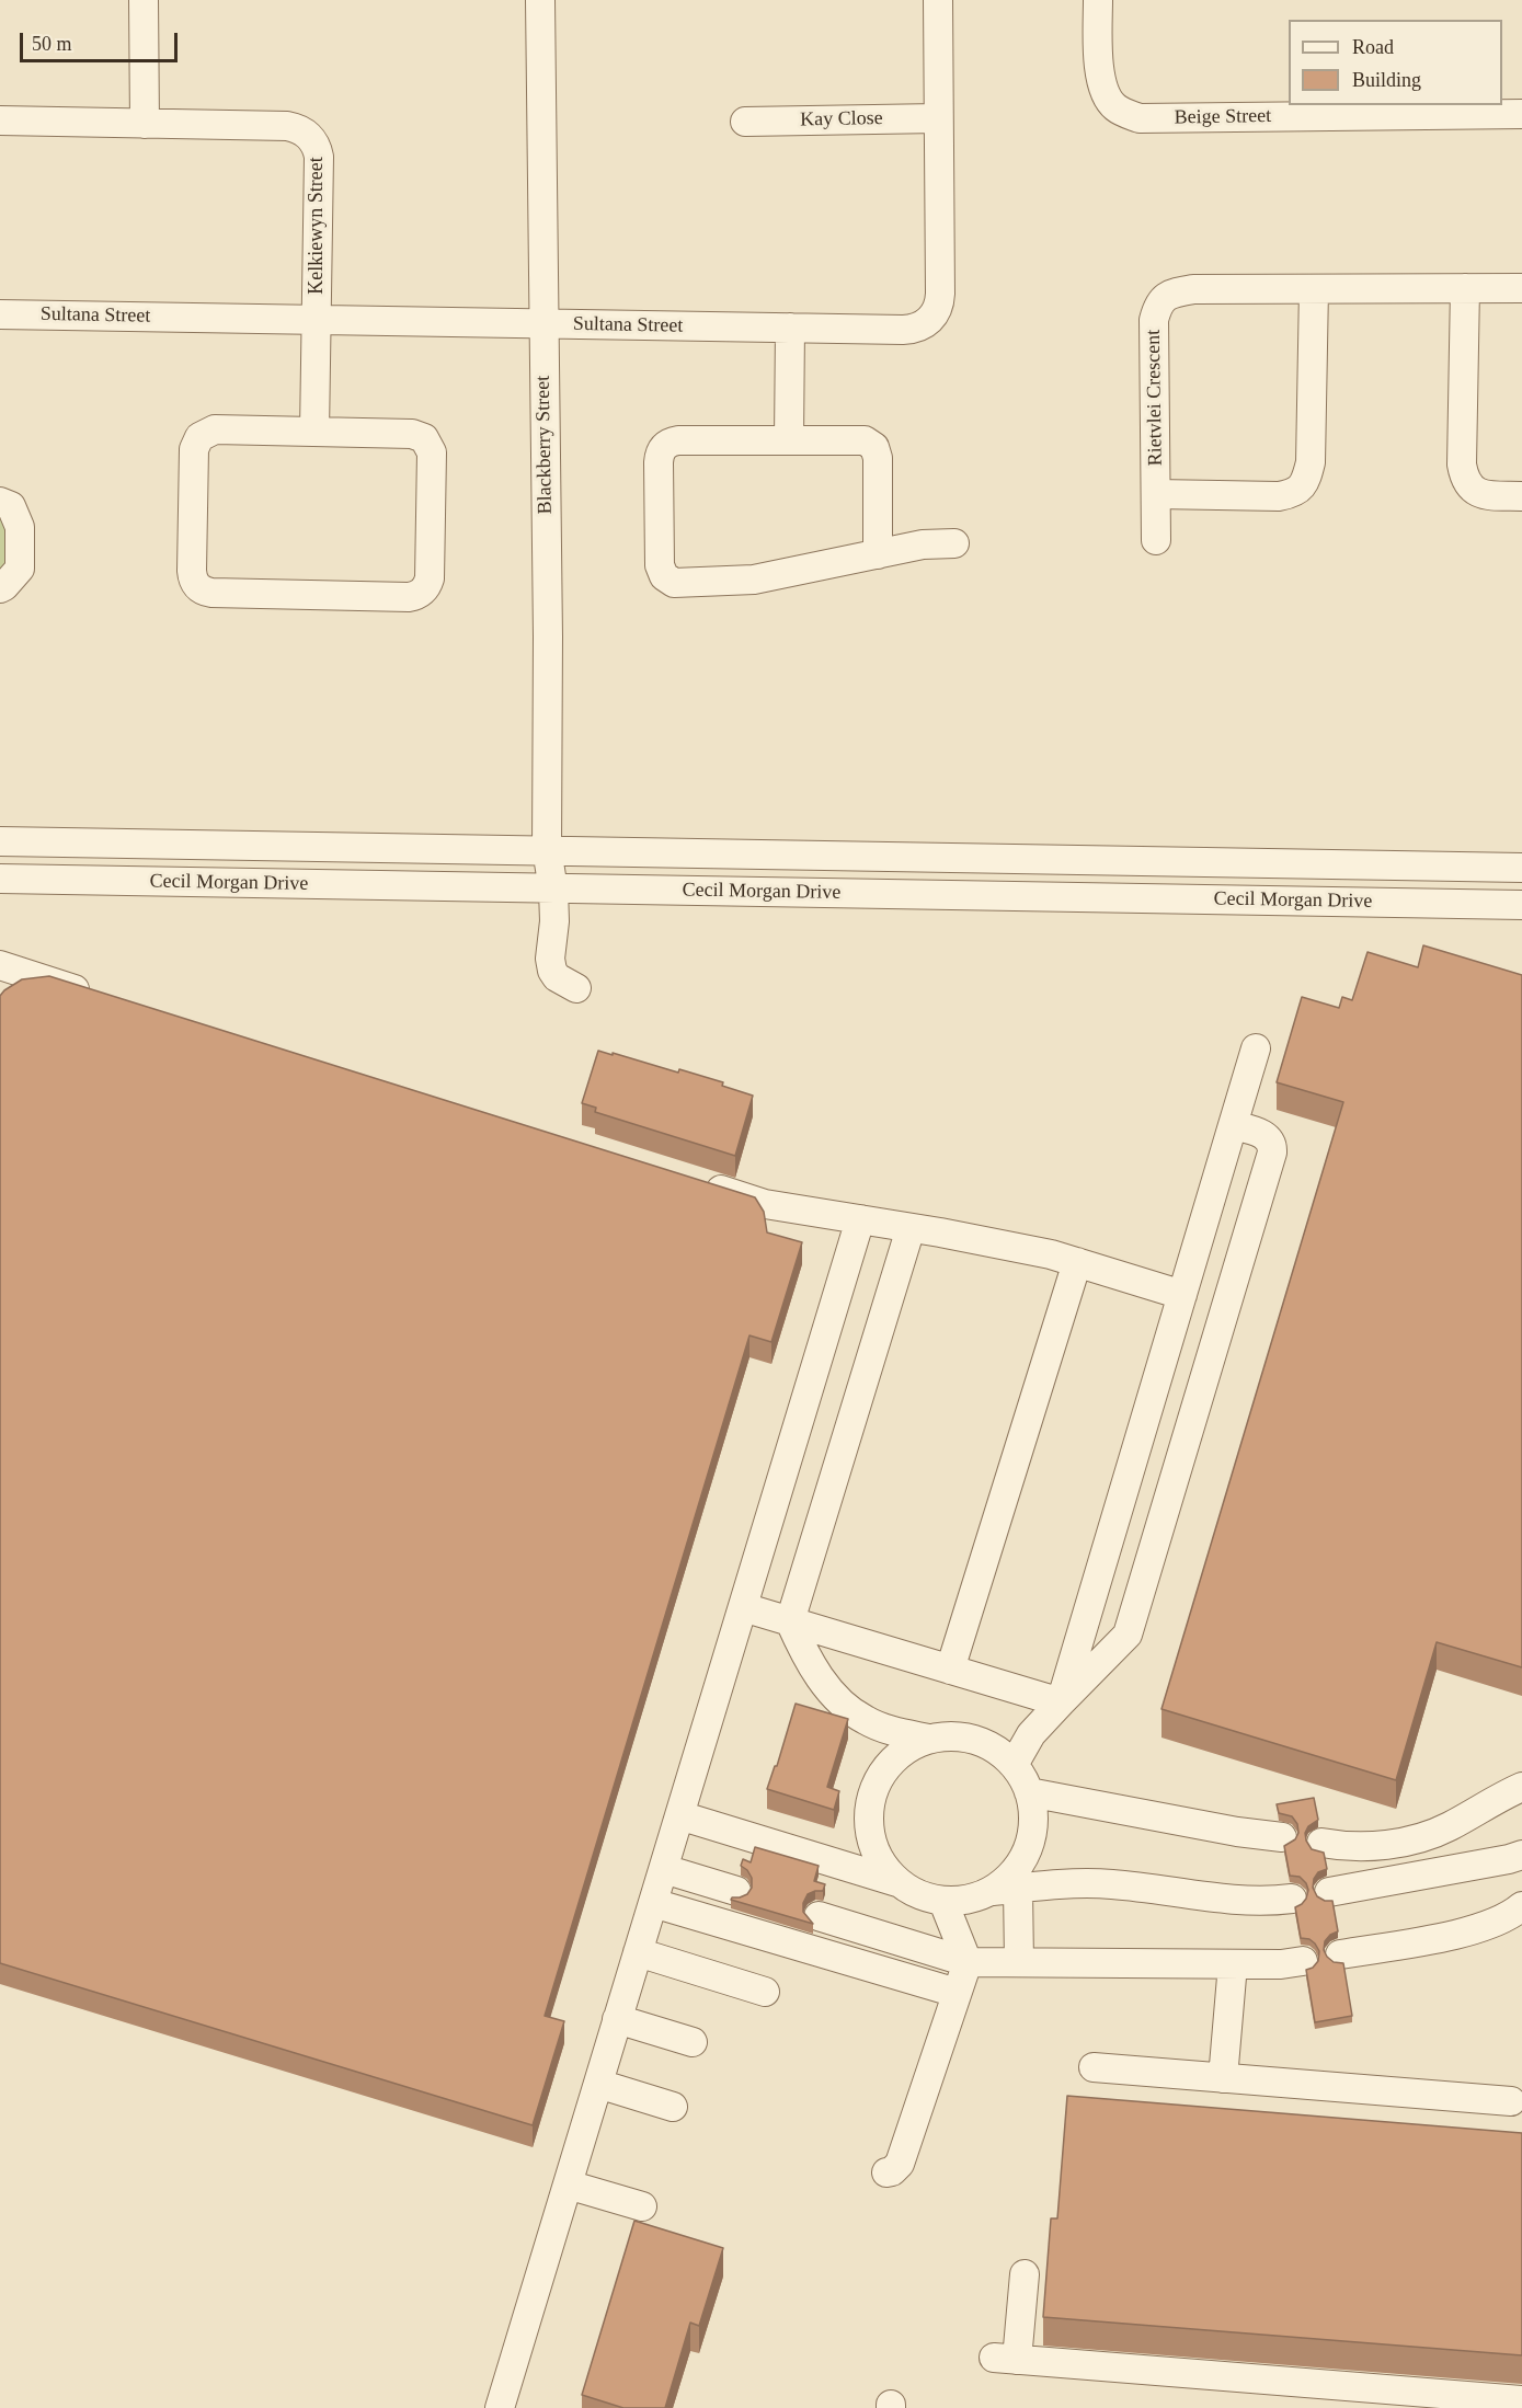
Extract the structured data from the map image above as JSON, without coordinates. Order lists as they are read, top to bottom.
{
  "streets": {
    "street": [
      "Beige Street",
      "Kay Close",
      "Kelkiewyn Street",
      "Sultana Street",
      "Rietvlei Crescent",
      "Blackberry Street",
      "Cecil Morgan Drive"
    ]
  },
  "crossings": [
    ["Kay Close", "Sultana Street"],
    ["Kelkiewyn Street", "Sultana Street"],
    ["Sultana Street", "Blackberry Street"],
    ["Blackberry Street", "Cecil Morgan Drive"]
  ],
  "legend": ["Road", "Building"],
  "scale_bar": "50 m"
}
